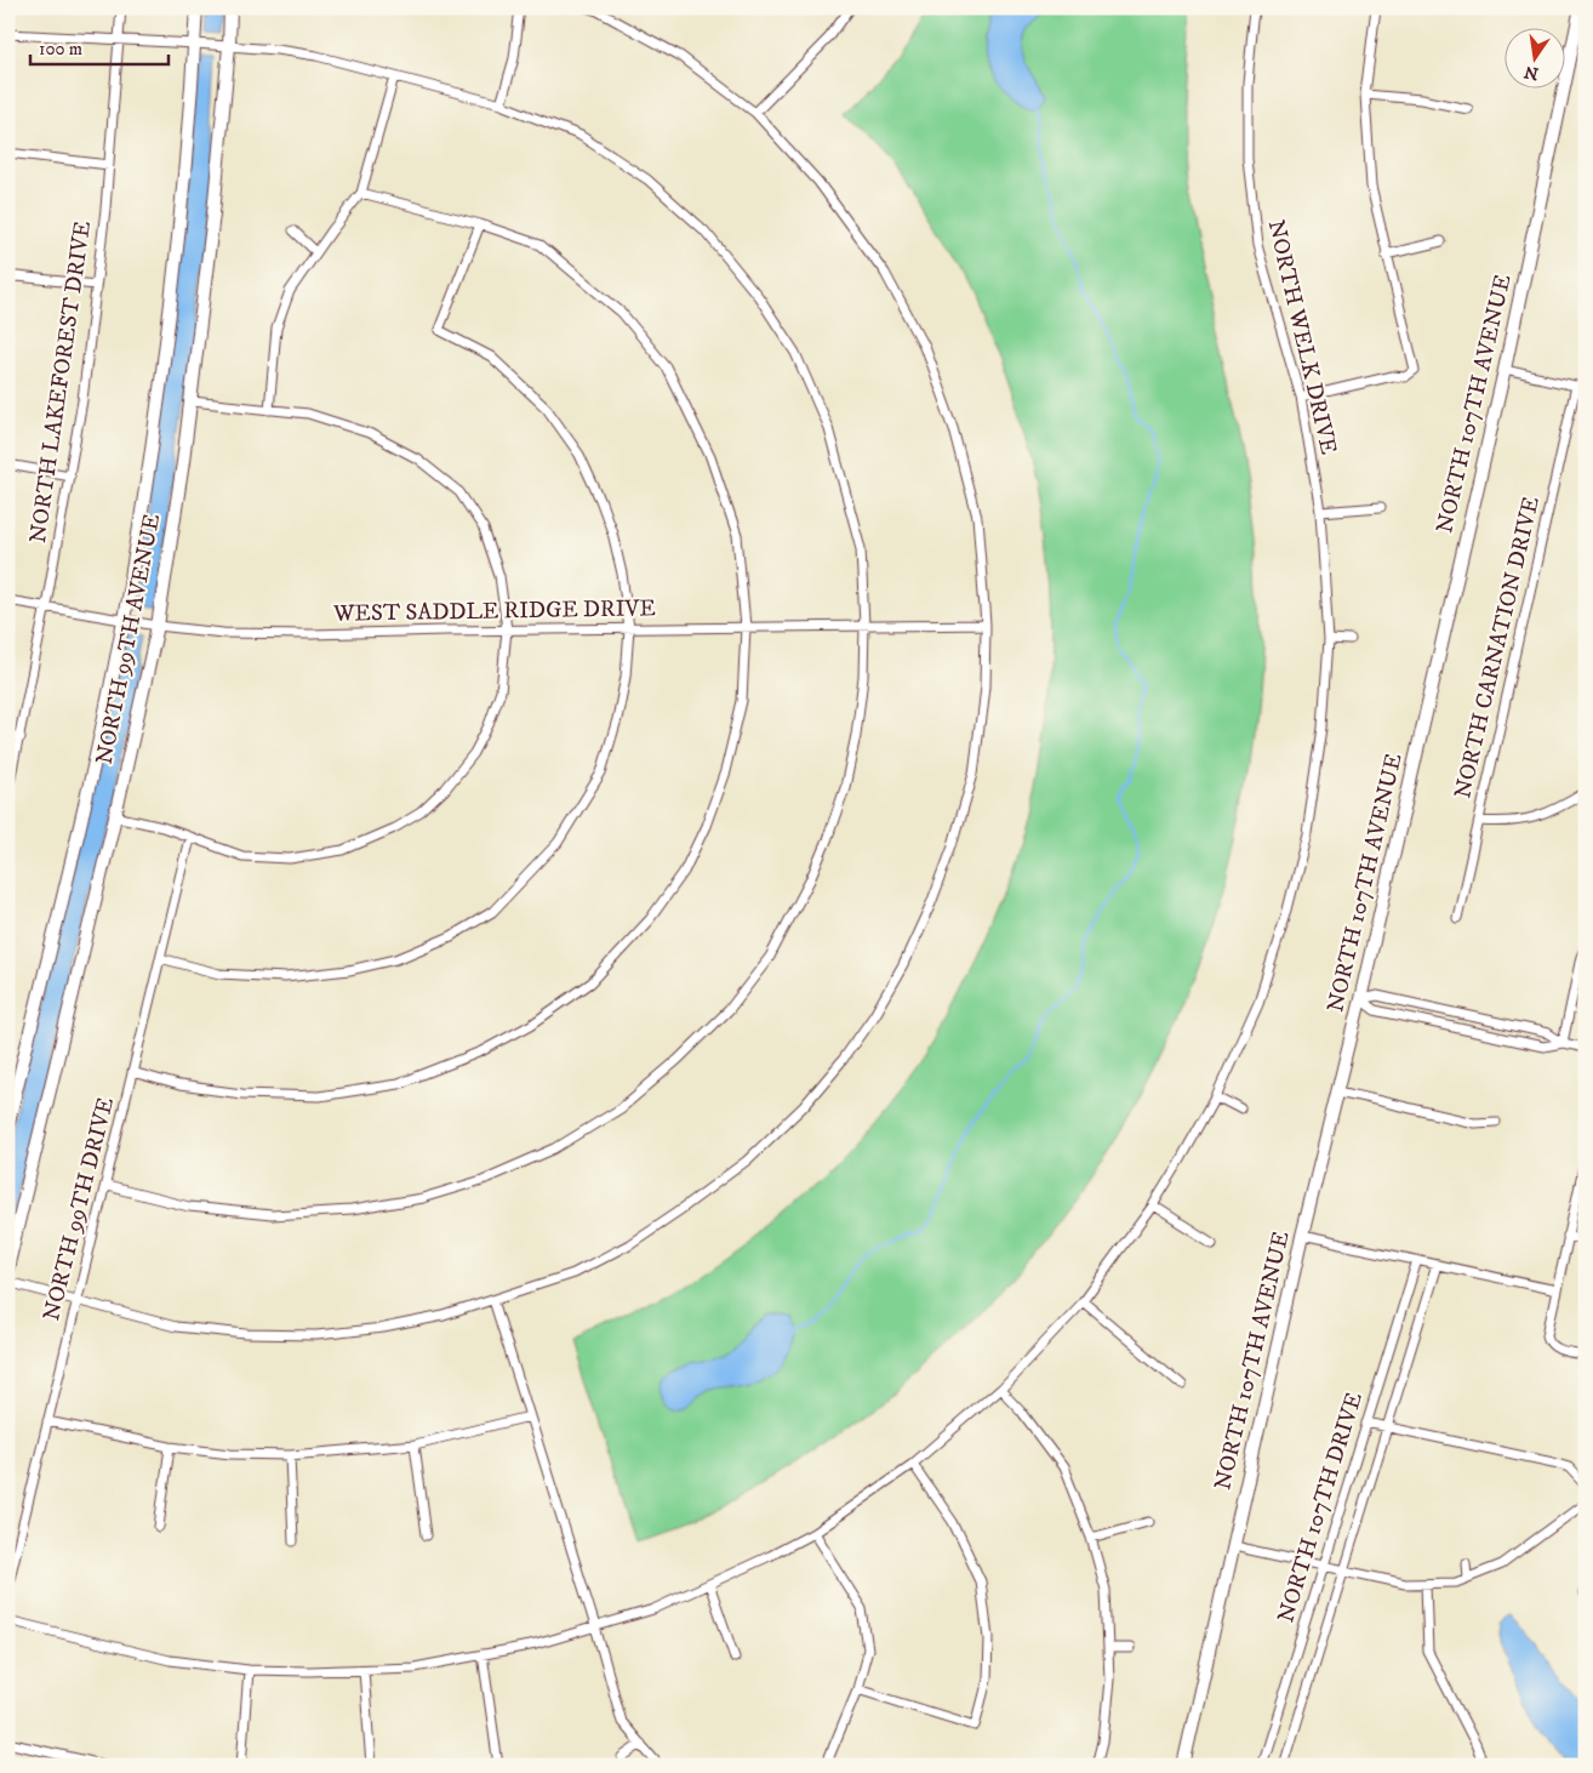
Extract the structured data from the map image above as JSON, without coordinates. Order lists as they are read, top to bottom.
{
  "streets": {
    "main road": ["NORTH 107TH AVENUE", "NORTH 99TH AVENUE"],
    "street": [
      "NORTH WELK DRIVE",
      "NORTH LAKEFOREST DRIVE",
      "WEST SADDLE RIDGE DRIVE",
      "NORTH CARNATION DRIVE",
      "NORTH 99TH DRIVE",
      "NORTH 107TH DRIVE"
    ]
  },
  "crossings": [
    ["NORTH LAKEFOREST DRIVE", "WEST SADDLE RIDGE DRIVE"],
    ["WEST SADDLE RIDGE DRIVE", "NORTH 99TH AVENUE"]
  ],
  "scale_bar": "100 m",
  "north": "bottom"
}
